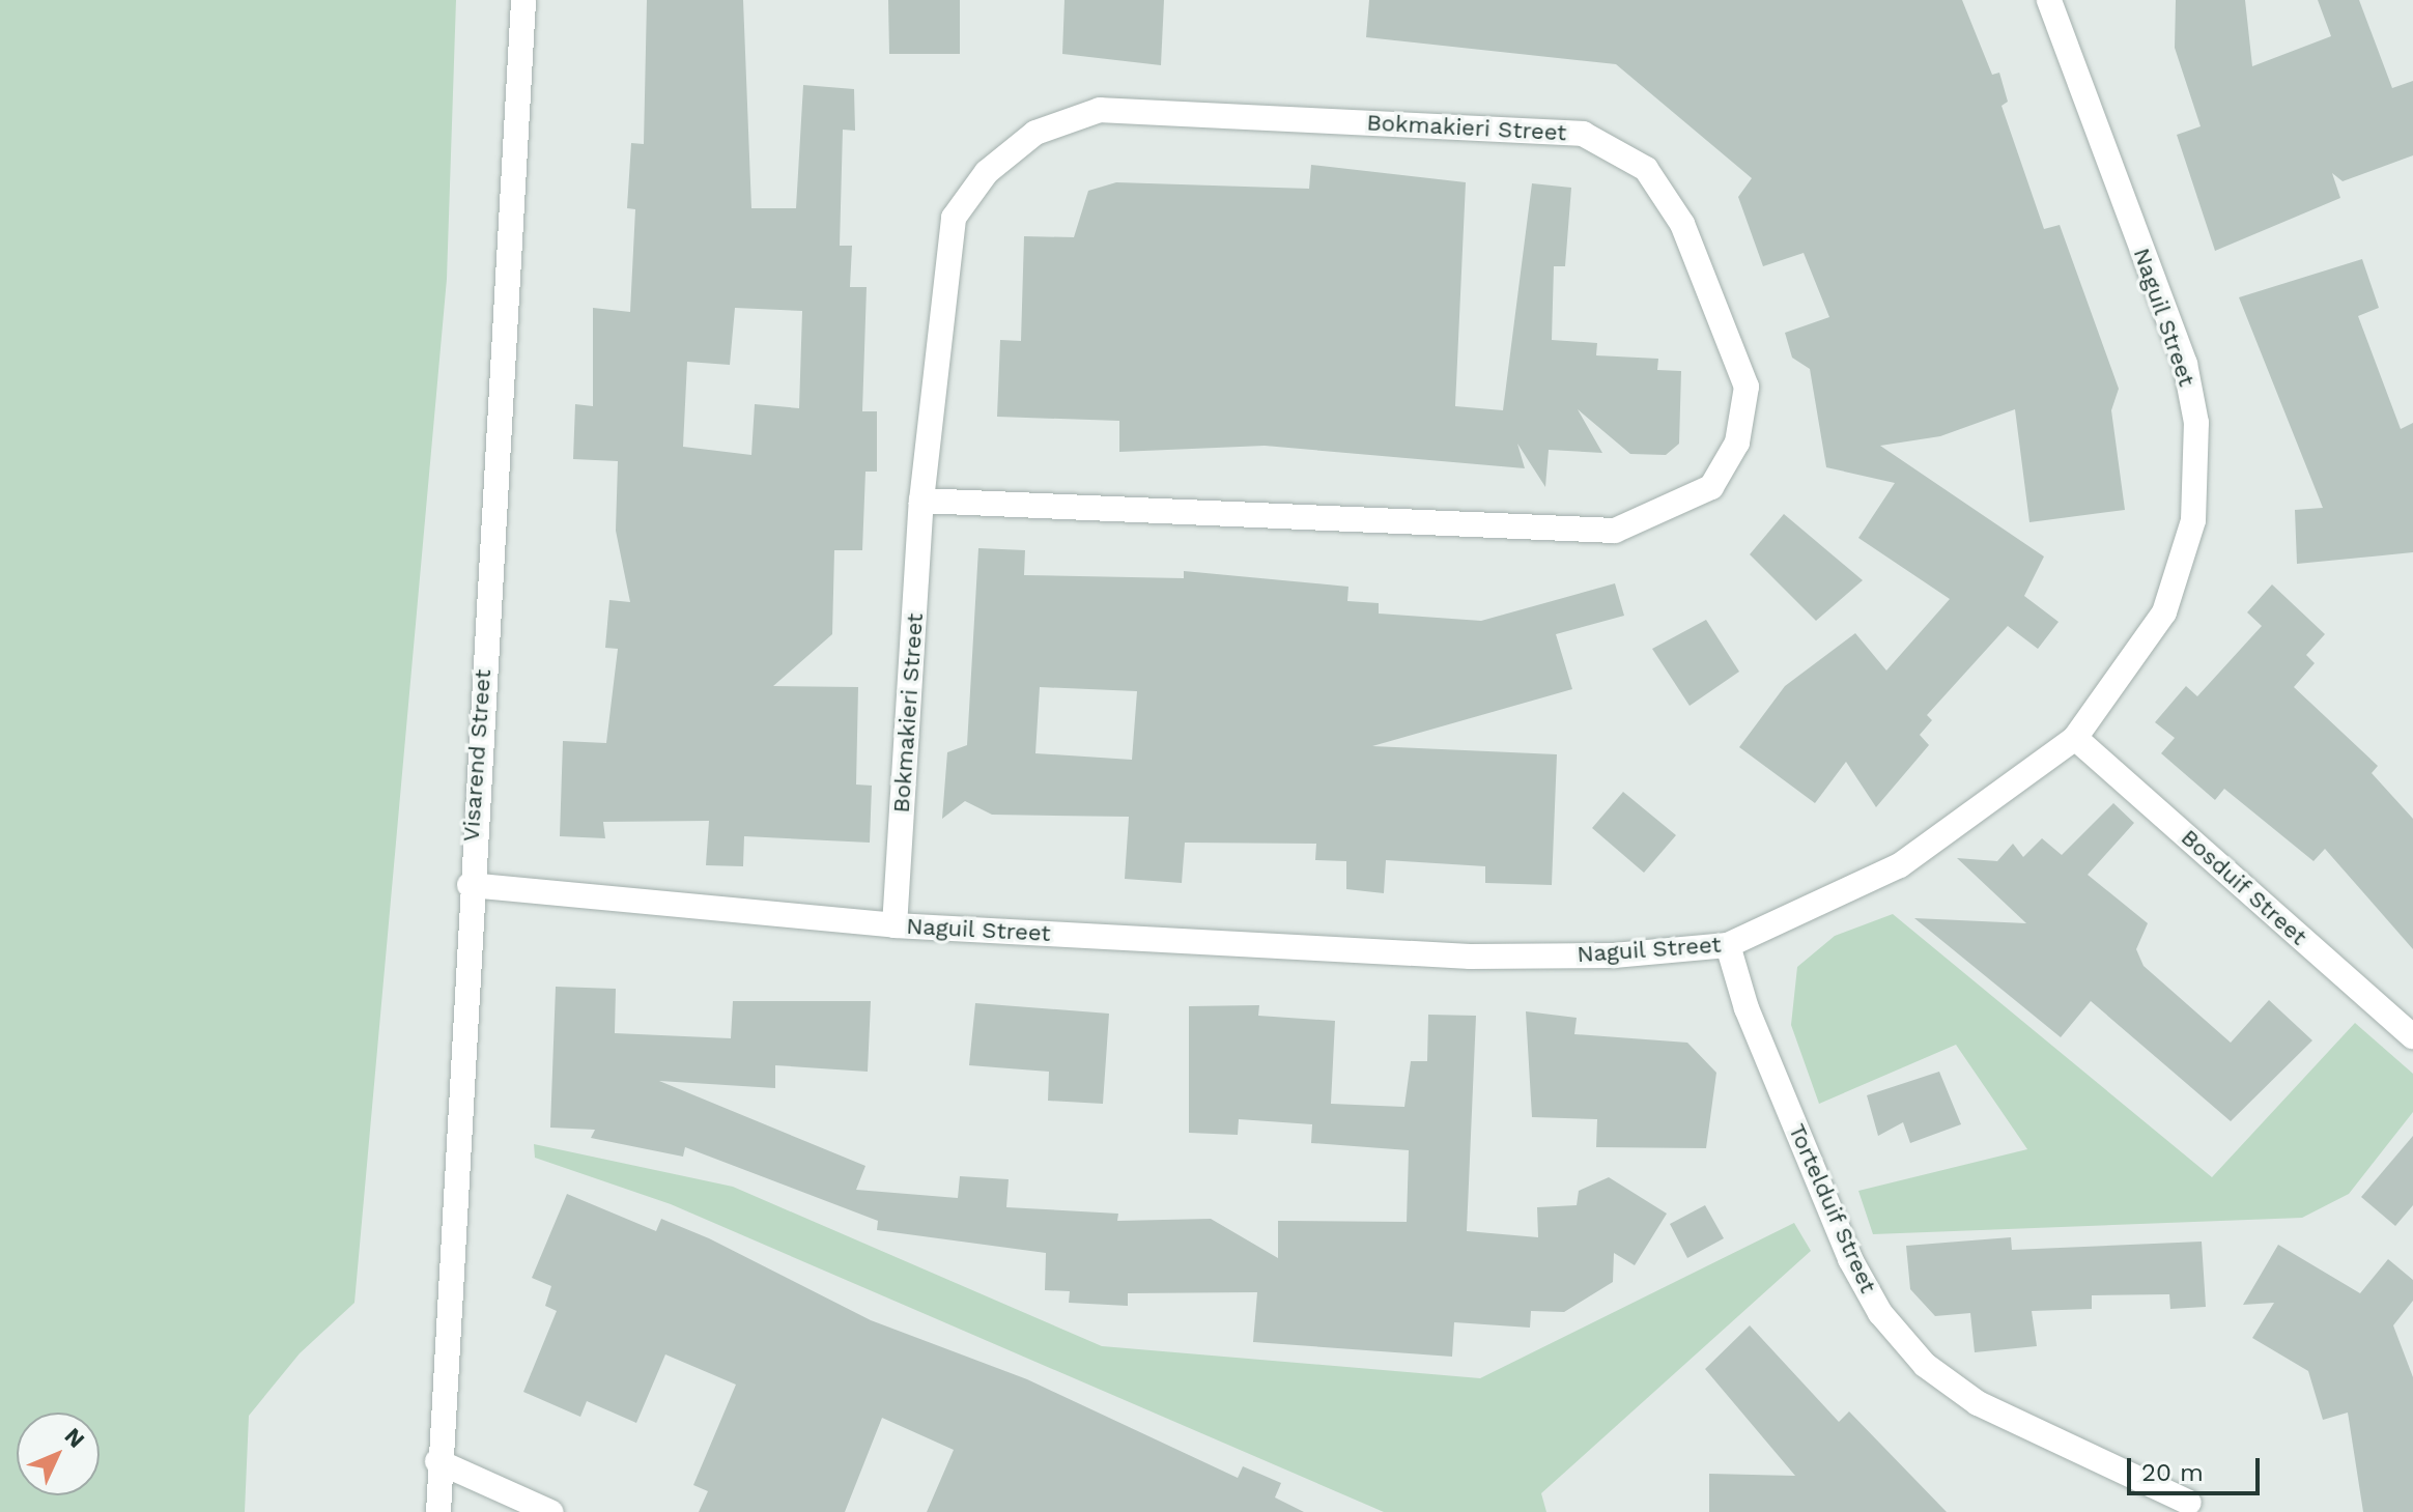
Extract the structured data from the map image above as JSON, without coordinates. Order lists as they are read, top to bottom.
{
  "streets": {
    "street": [
      "Bokmakieri Street",
      "Naguil Street",
      "Visarend Street",
      "Bosduif Street",
      "Tortelduif Street"
    ]
  },
  "crossings": [
    ["Bokmakieri Street", "Naguil Street"],
    ["Naguil Street", "Visarend Street"],
    ["Naguil Street", "Bosduif Street"],
    ["Naguil Street", "Tortelduif Street"]
  ],
  "scale_bar": "20 m",
  "north": "top right"
}
